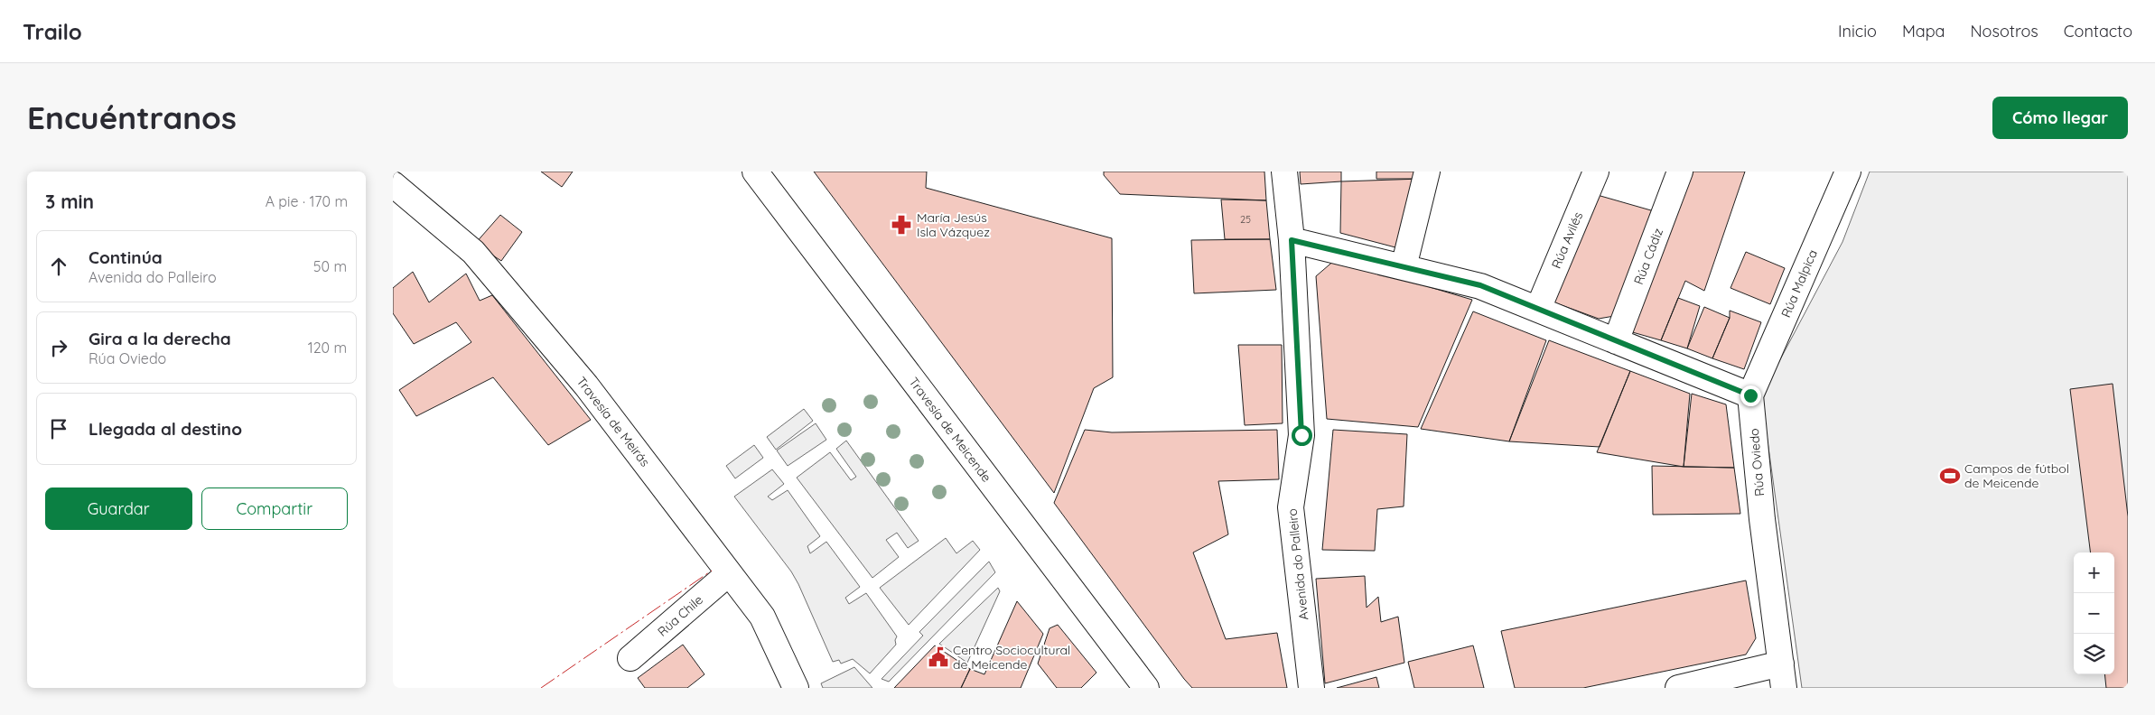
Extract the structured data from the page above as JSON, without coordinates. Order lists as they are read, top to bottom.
{
  "streets": {
    "street": [
      "Rúa Avilés",
      "Rúa Cádiz",
      "Rúa Malpica",
      "Travesía de Meirás",
      "Travesía de Meicende",
      "Rúa Oviedo",
      "Avenida do Palleiro",
      "Rúa Chile"
    ]
  },
  "crossings": [
    ["Rúa Malpica", "Rúa Oviedo"],
    ["Travesía de Meirás", "Rúa Chile"]
  ],
  "places": {
    "pharmacy": ["María Jesús Isla Vázquez"],
    "sports": ["Campos de fútbol de Meicende"],
    "public building": ["Centro Sociocultural de Meicende"]
  },
  "house_numbers": ["25"],
  "page": {
    "header": "Trailo",
    "nav": [
      "Inicio",
      "Mapa",
      "Nosotros",
      "Contacto"
    ],
    "buttons": [
      "Cómo llegar",
      ["Guardar", "Compartir"]
    ],
    "title": "Encuéntranos",
    "heading": ["3 min", "A pie · 170 m"],
    "list": [
      ["Continúa", "Avenida do Palleiro", "50 m"],
      ["Gira a la derecha", "Rúa Oviedo", "120 m"],
      "Llegada al destino"
    ],
    "map_buttons": ["+", "−"]
  }
}
